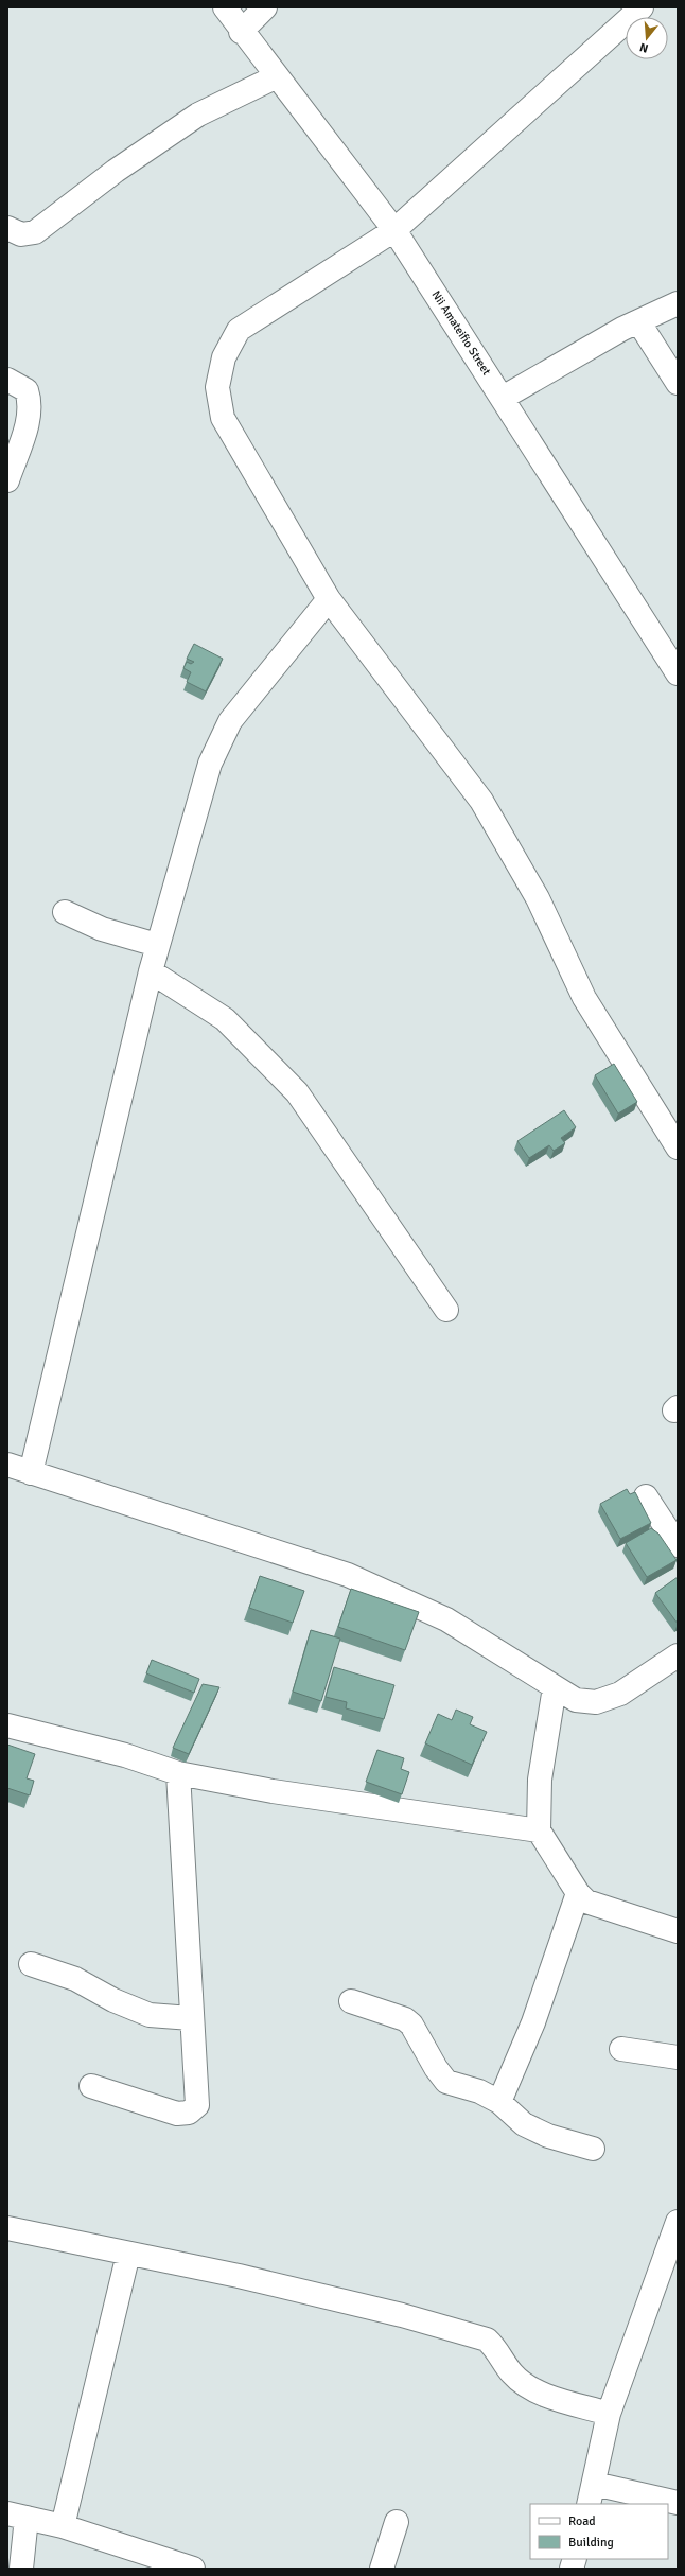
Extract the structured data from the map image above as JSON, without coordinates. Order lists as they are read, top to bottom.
{
  "streets": {
    "street": ["Nii Amateifio Street"]
  },
  "legend": ["Road", "Building"],
  "north": "bottom"
}
